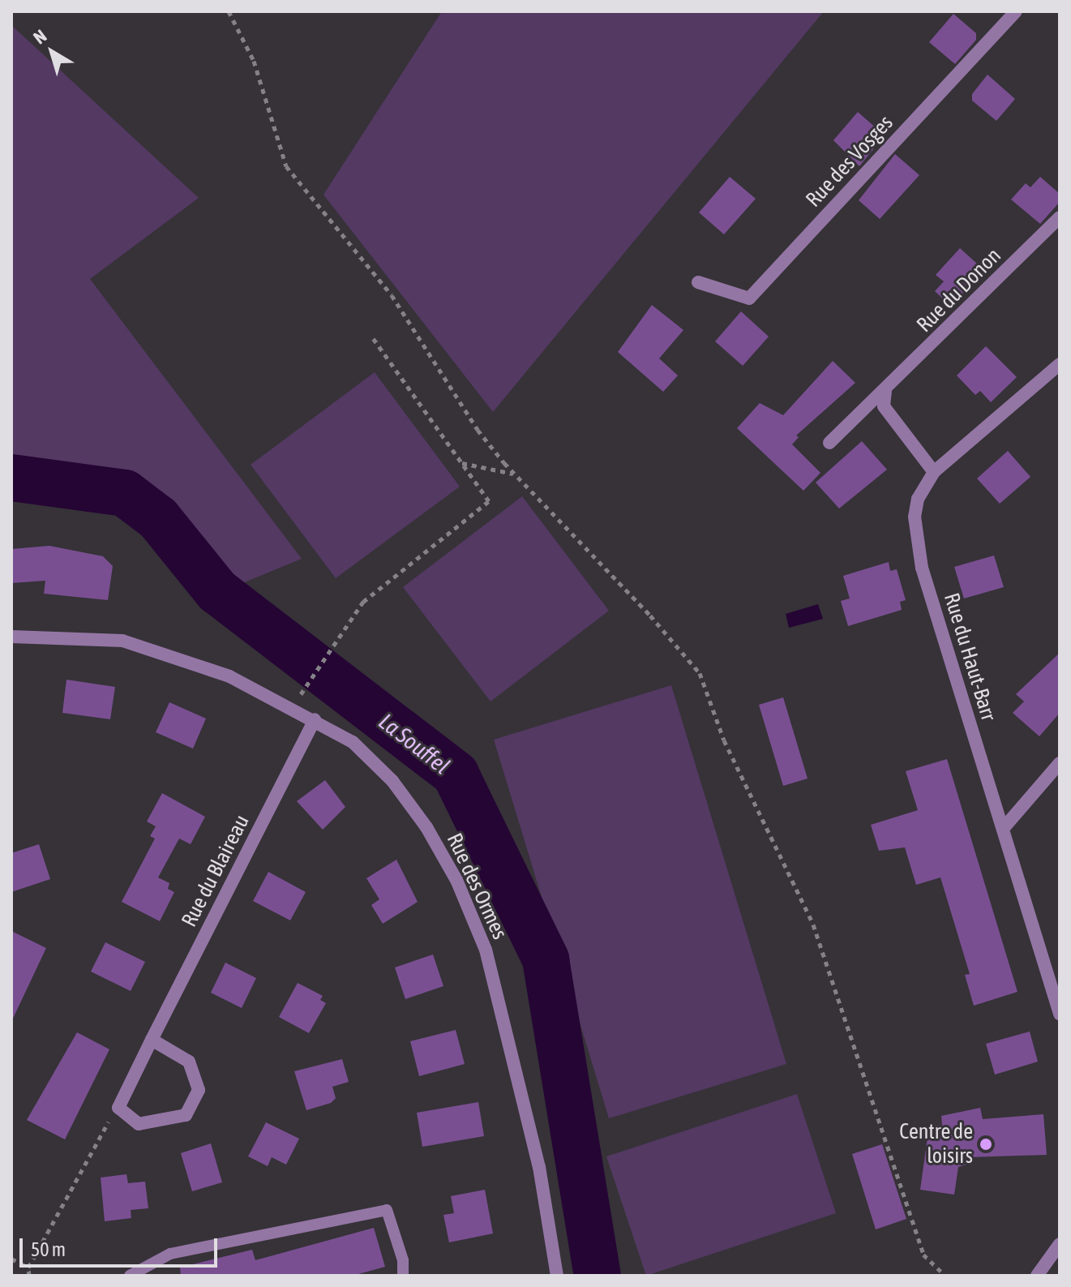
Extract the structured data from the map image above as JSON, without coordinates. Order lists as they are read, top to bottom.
{
  "streets": {
    "street": [
      "Rue des Vosges",
      "Rue du Donon",
      "Rue du Haut-Barr",
      "Rue du Blaireau",
      "Rue des Ormes"
    ]
  },
  "crossings": [
    ["Rue du Blaireau", "Rue des Ormes"]
  ],
  "water": ["La Souffel"],
  "places": ["Centre de loisirs"],
  "scale_bar": "50 m",
  "north": "top left"
}
